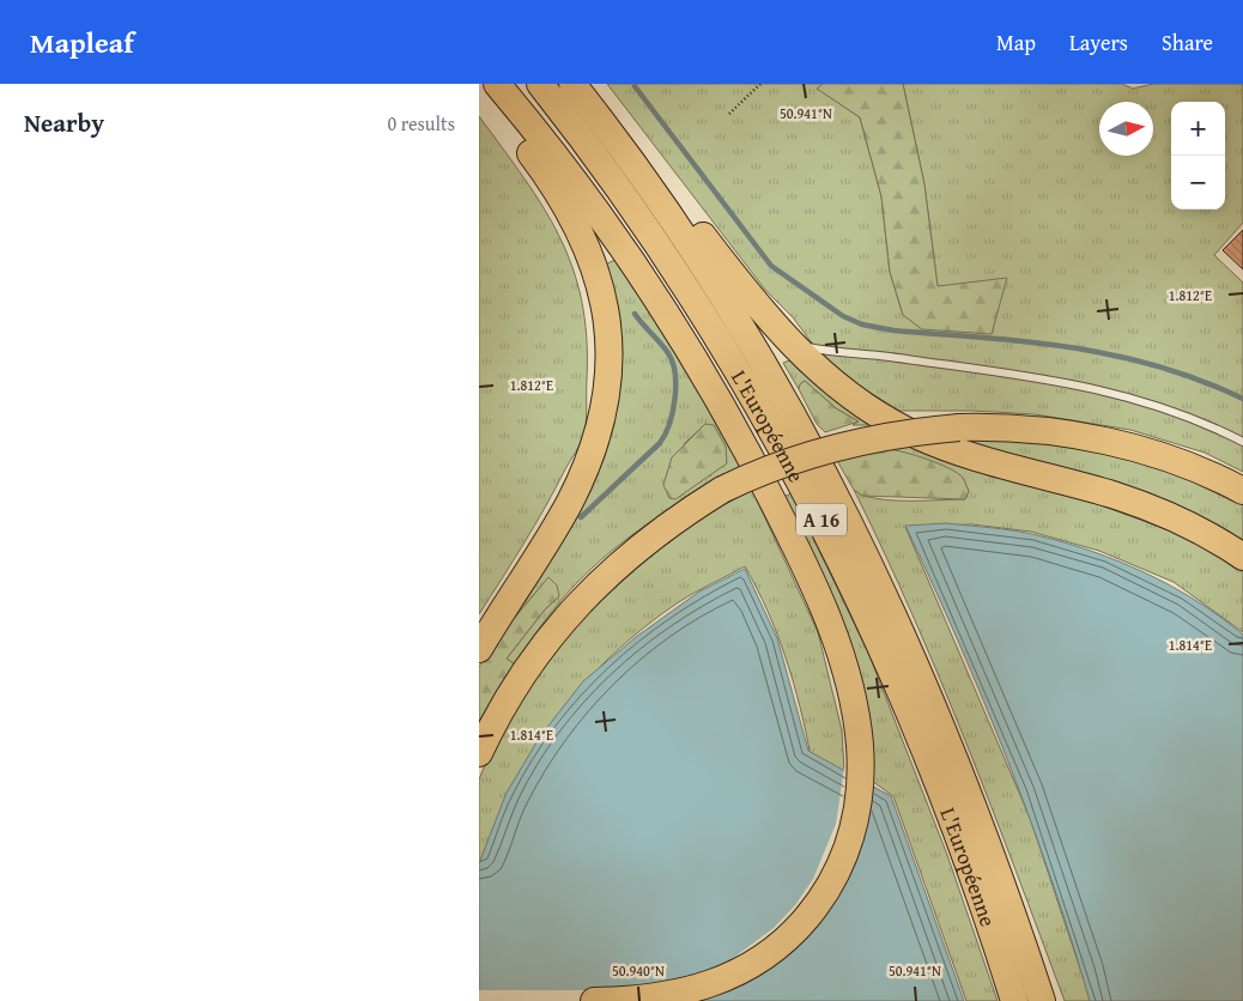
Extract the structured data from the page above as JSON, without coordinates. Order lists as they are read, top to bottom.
{
  "streets": {
    "highway": ["L'Européenne", "A 16"]
  },
  "north": "right",
  "page": {
    "header": "Mapleaf",
    "nav": ["Map", "Layers", "Share"],
    "heading": ["Nearby", "0 results"],
    "map_buttons": ["+", "−"]
  },
  "coordinates": [
    "50.941°N",
    "1.812°E",
    "1.814°E",
    "50.940°N"
  ]
}
